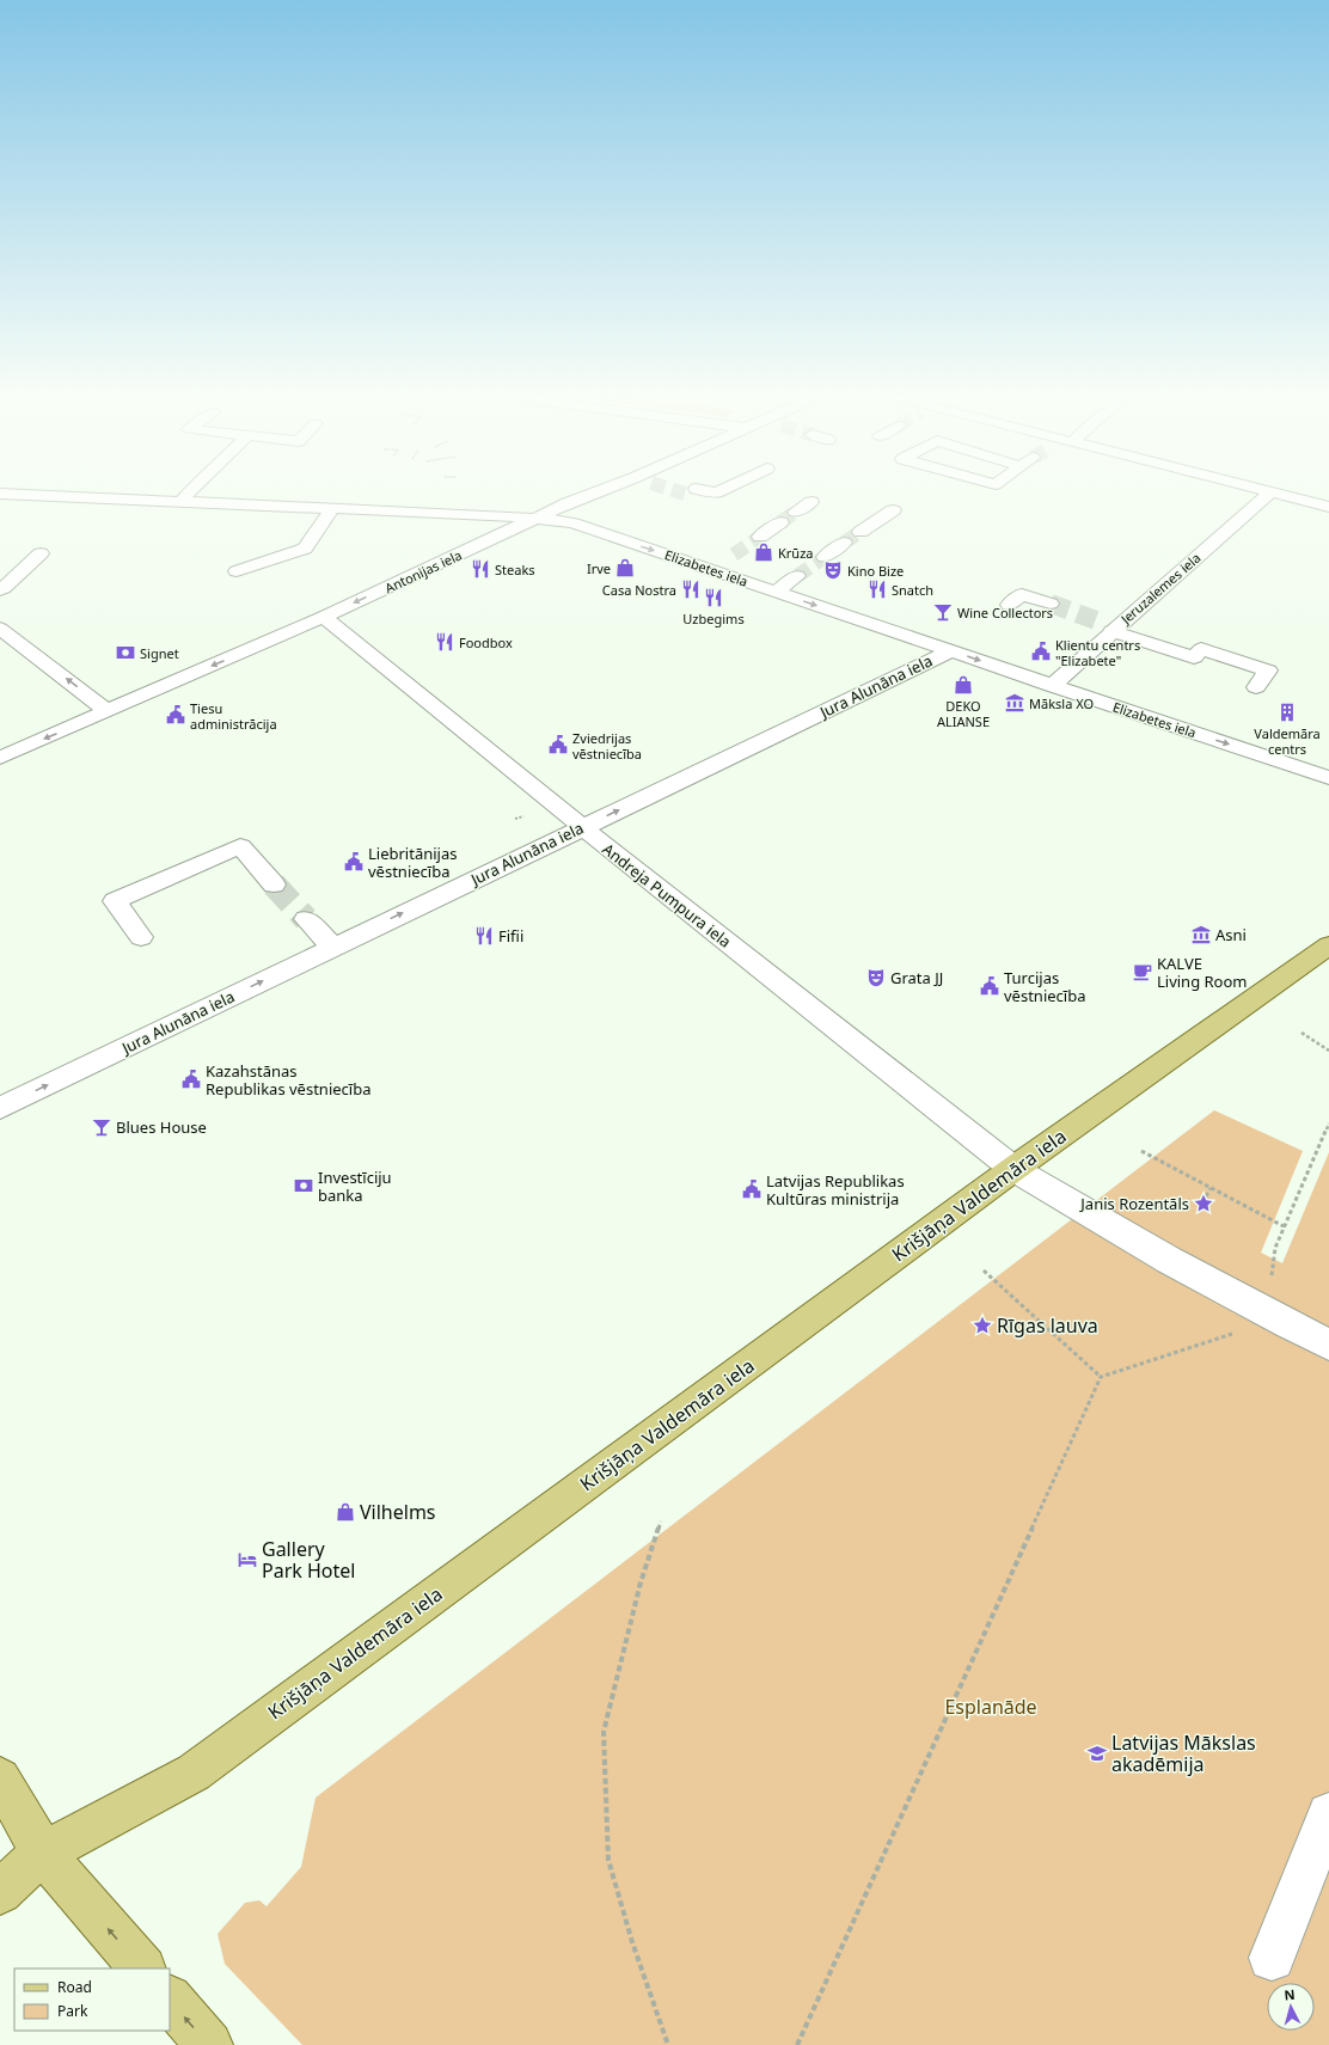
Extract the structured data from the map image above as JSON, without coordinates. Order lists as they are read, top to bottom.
{
  "streets": {
    "main road": ["Krišjāņa Valdemāra iela"],
    "street": [
      "Elizabetes iela",
      "Antonijas iela",
      "Jeruzalemes iela",
      "Jura Alunāna iela",
      "Andreja Pumpura iela"
    ]
  },
  "crossings": [
    ["Elizabetes iela", "Antonijas iela"],
    ["Elizabetes iela", "Jeruzalemes iela"],
    ["Elizabetes iela", "Jura Alunāna iela"],
    ["Antonijas iela", "Andreja Pumpura iela"],
    ["Jura Alunāna iela", "Andreja Pumpura iela"],
    ["Andreja Pumpura iela", "Krišjāņa Valdemāra iela"]
  ],
  "one_way": ["Elizabetes iela", "Jura Alunāna iela"],
  "parks": ["Esplanāde"],
  "places": {
    "shop": [
      "Krūza",
      "Irve",
      "DEKO ALIANSE",
      "Vilhelms"
    ],
    "restaurant": [
      "Steaks",
      "Casa Nostra",
      "Snatch",
      "Uzbegims",
      "Foodbox",
      "Fifii"
    ],
    "theatre": ["Kino Bize", "Grata JJ"],
    "bar": ["Wine Collectors", "Blues House"],
    "public building": [
      "Klientu centrs \"Elizabete\"",
      "Tiesu administrācija",
      "Zviedrijas vēstniecība",
      "Liebritānijas vēstniecība",
      "Turcijas vēstniecība",
      "Kazahstānas Republikas vēstniecība",
      "Latvijas Republikas Kultūras ministrija"
    ],
    "bank": ["Signet", "Investīciju banka"],
    "museum": ["Māksla XO", "Asni"],
    "building": ["Valdemāra centrs"],
    "cafe": ["KALVE Living Room"],
    "place": ["Janis Rozentāls", "Rīgas lauva"],
    "hotel": ["Gallery Park Hotel"],
    "school or university": ["Latvijas Mākslas akadēmija"]
  },
  "legend": ["Road", "Park"],
  "north": "top"
}
